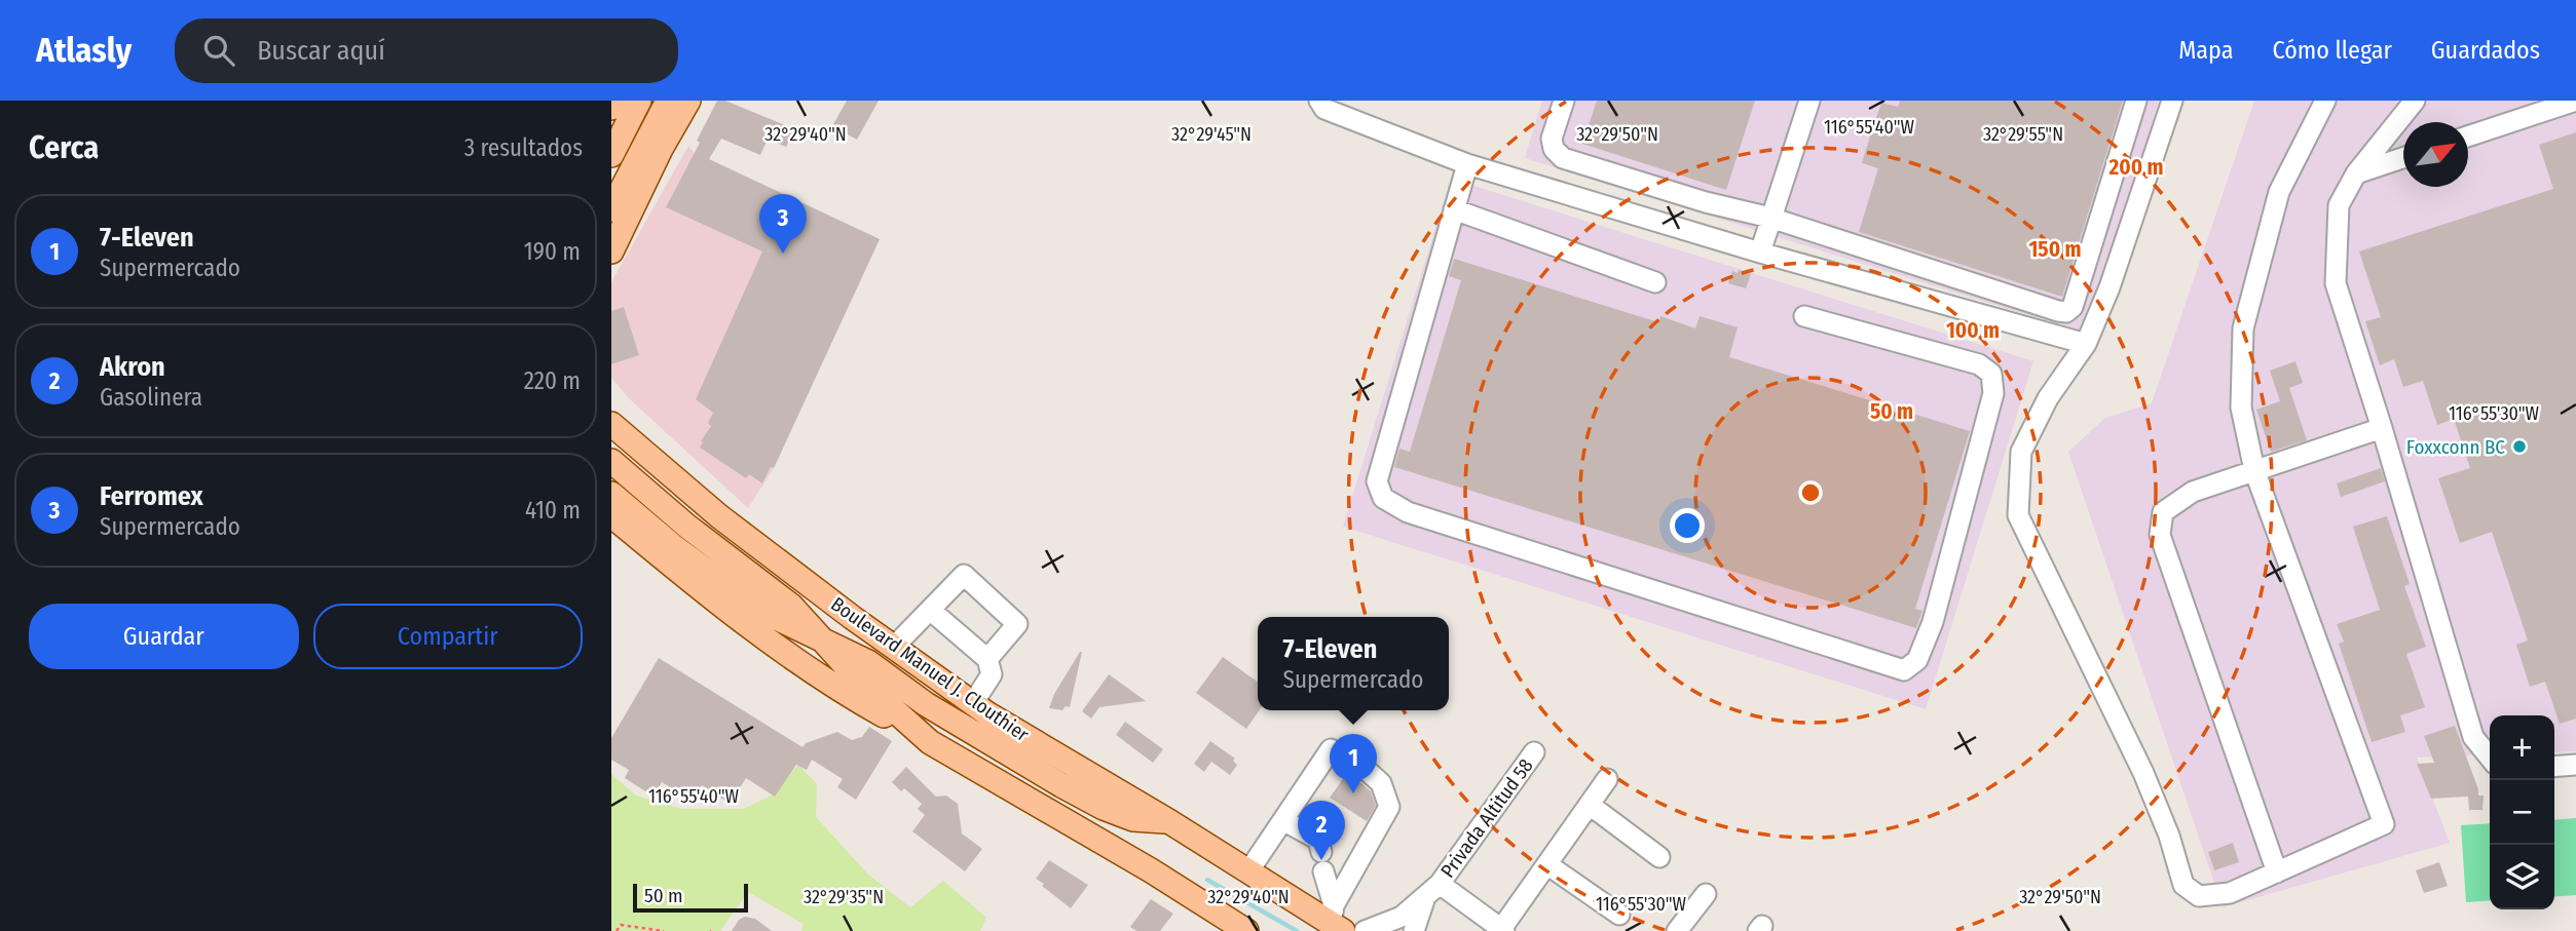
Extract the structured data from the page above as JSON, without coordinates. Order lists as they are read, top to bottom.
{
  "streets": {
    "main road": ["Boulevard Manuel J. Clouthier"],
    "street": ["Privada Altitud 58"]
  },
  "places": ["Foxxconn BC"],
  "scale_bar": "50 m",
  "north": "top right",
  "page": {
    "header": "Atlasly",
    "search": "Buscar aquí",
    "nav": ["Mapa", "Cómo llegar", "Guardados"],
    "heading": ["Cerca", "3 resultados"],
    "list": [
      {
        "mark": "1",
        "name": "7-Eleven",
        "note": "Supermercado",
        "value": "190 m"
      },
      {
        "mark": "2",
        "name": "Akron",
        "note": "Gasolinera",
        "value": "220 m"
      },
      {
        "mark": "3",
        "name": "Ferromex",
        "note": "Supermercado",
        "value": "410 m"
      }
    ],
    "pins": ["3", "1", "2"],
    "buttons": ["Guardar", "Compartir"],
    "popup": ["7-Eleven", "Supermercado"],
    "map_buttons": ["+", "−"],
    "scale": "50 m"
  },
  "coordinates": [
    "116°55'40\"W",
    "32°29'40\"N",
    "32°29'45\"N",
    "32°29'50\"N",
    "32°29'55\"N",
    "116°55'30\"W",
    "32°29'35\"N"
  ],
  "rings": [
    "200 m",
    "150 m",
    "100 m",
    "50 m"
  ]
}
